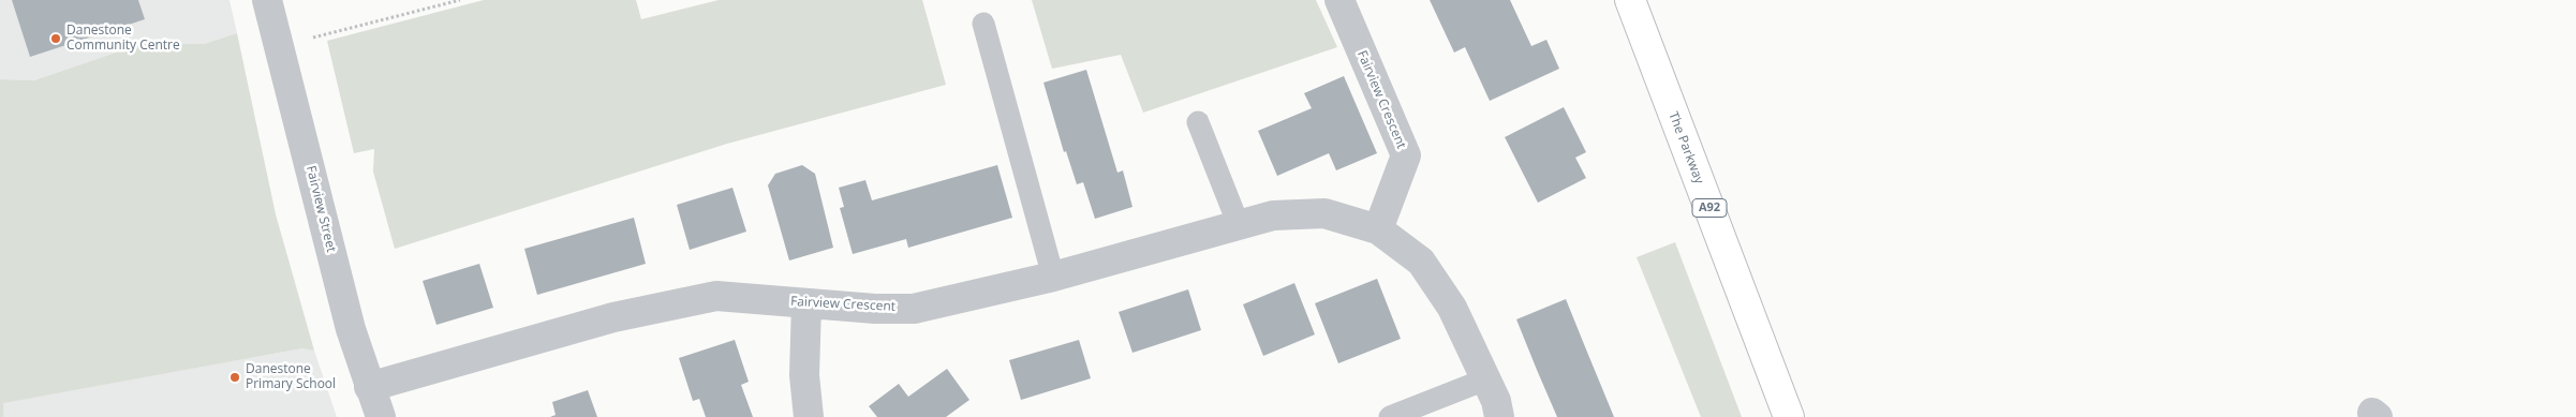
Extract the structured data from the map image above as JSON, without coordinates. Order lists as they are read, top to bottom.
{
  "streets": {
    "main road": ["The Parkway", "A92"],
    "street": ["Fairview Crescent", "Fairview Street"]
  },
  "crossings": [
    ["Fairview Crescent", "Fairview Street"]
  ],
  "places": ["Danestone Community Centre", "Danestone Primary School"]
}
